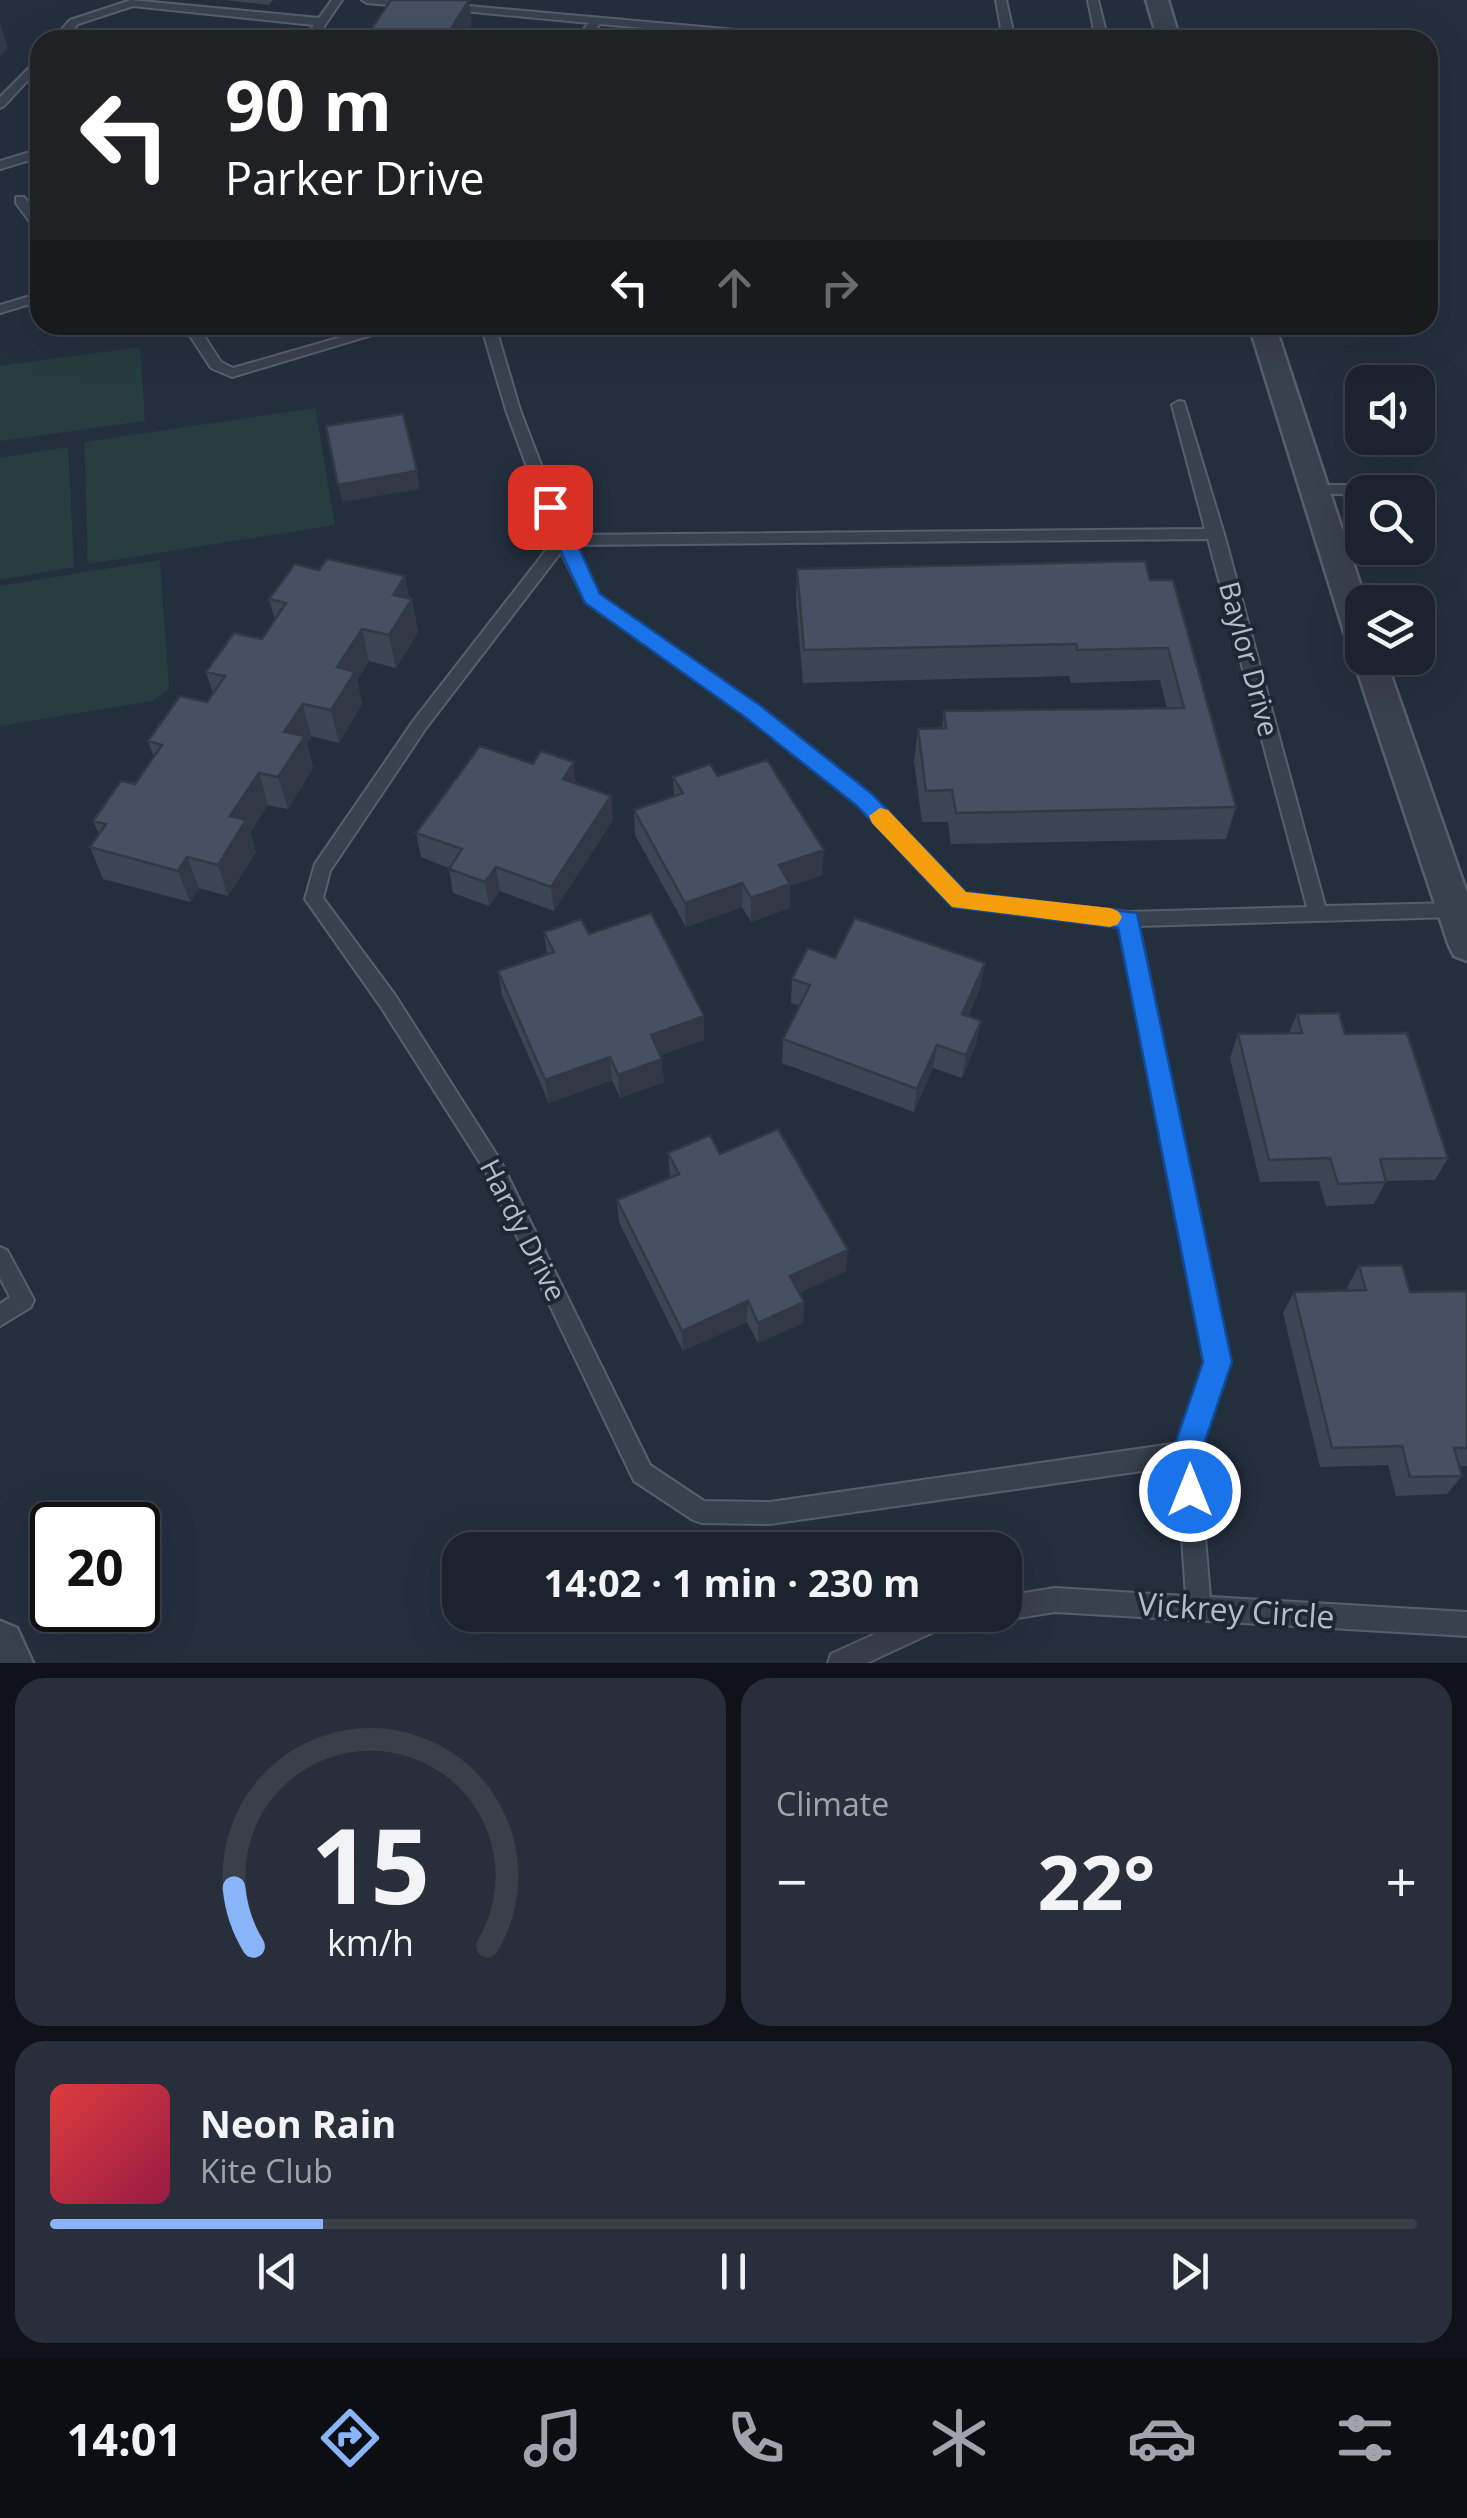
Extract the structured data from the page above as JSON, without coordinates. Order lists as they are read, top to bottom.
{
  "streets": {
    "lane": ["Baylor Drive", "Hardy Drive", "Vickrey Circle"]
  },
  "page": {
    "turn": ["90 m", "Parker Drive"],
    "limit": "20",
    "trip": "14:02 · 1 min · 230 m",
    "tile": "Climate",
    "heat": ["−", "22°", "+"],
    "song": ["Neon Rain", "Kite Club"],
    "tabs": "14:01",
    "gauge": ["15", "km/h"]
  }
}
